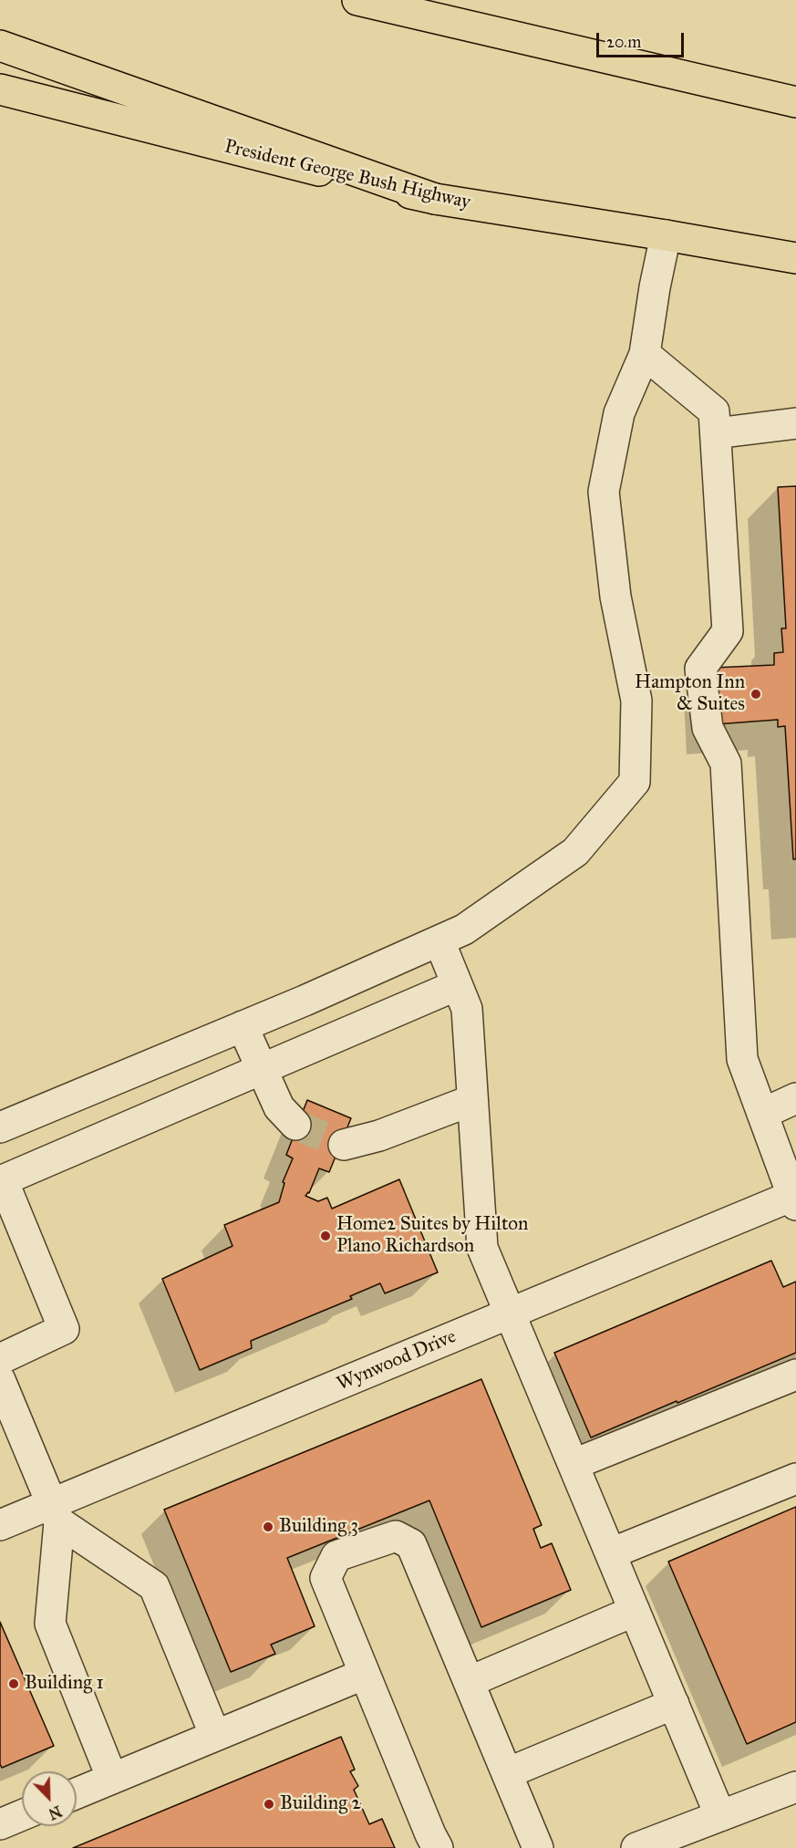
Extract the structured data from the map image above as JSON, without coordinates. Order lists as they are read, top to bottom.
{
  "streets": {
    "main road": ["President George Bush Highway"],
    "street": ["Wynwood Drive"]
  },
  "places": [
    "Hampton Inn & Suites",
    "Home2 Suites by Hilton Plano Richardson",
    "Building 3",
    "Building 1",
    "Building 2"
  ],
  "scale_bar": "20 m",
  "north": "bottom right"
}
